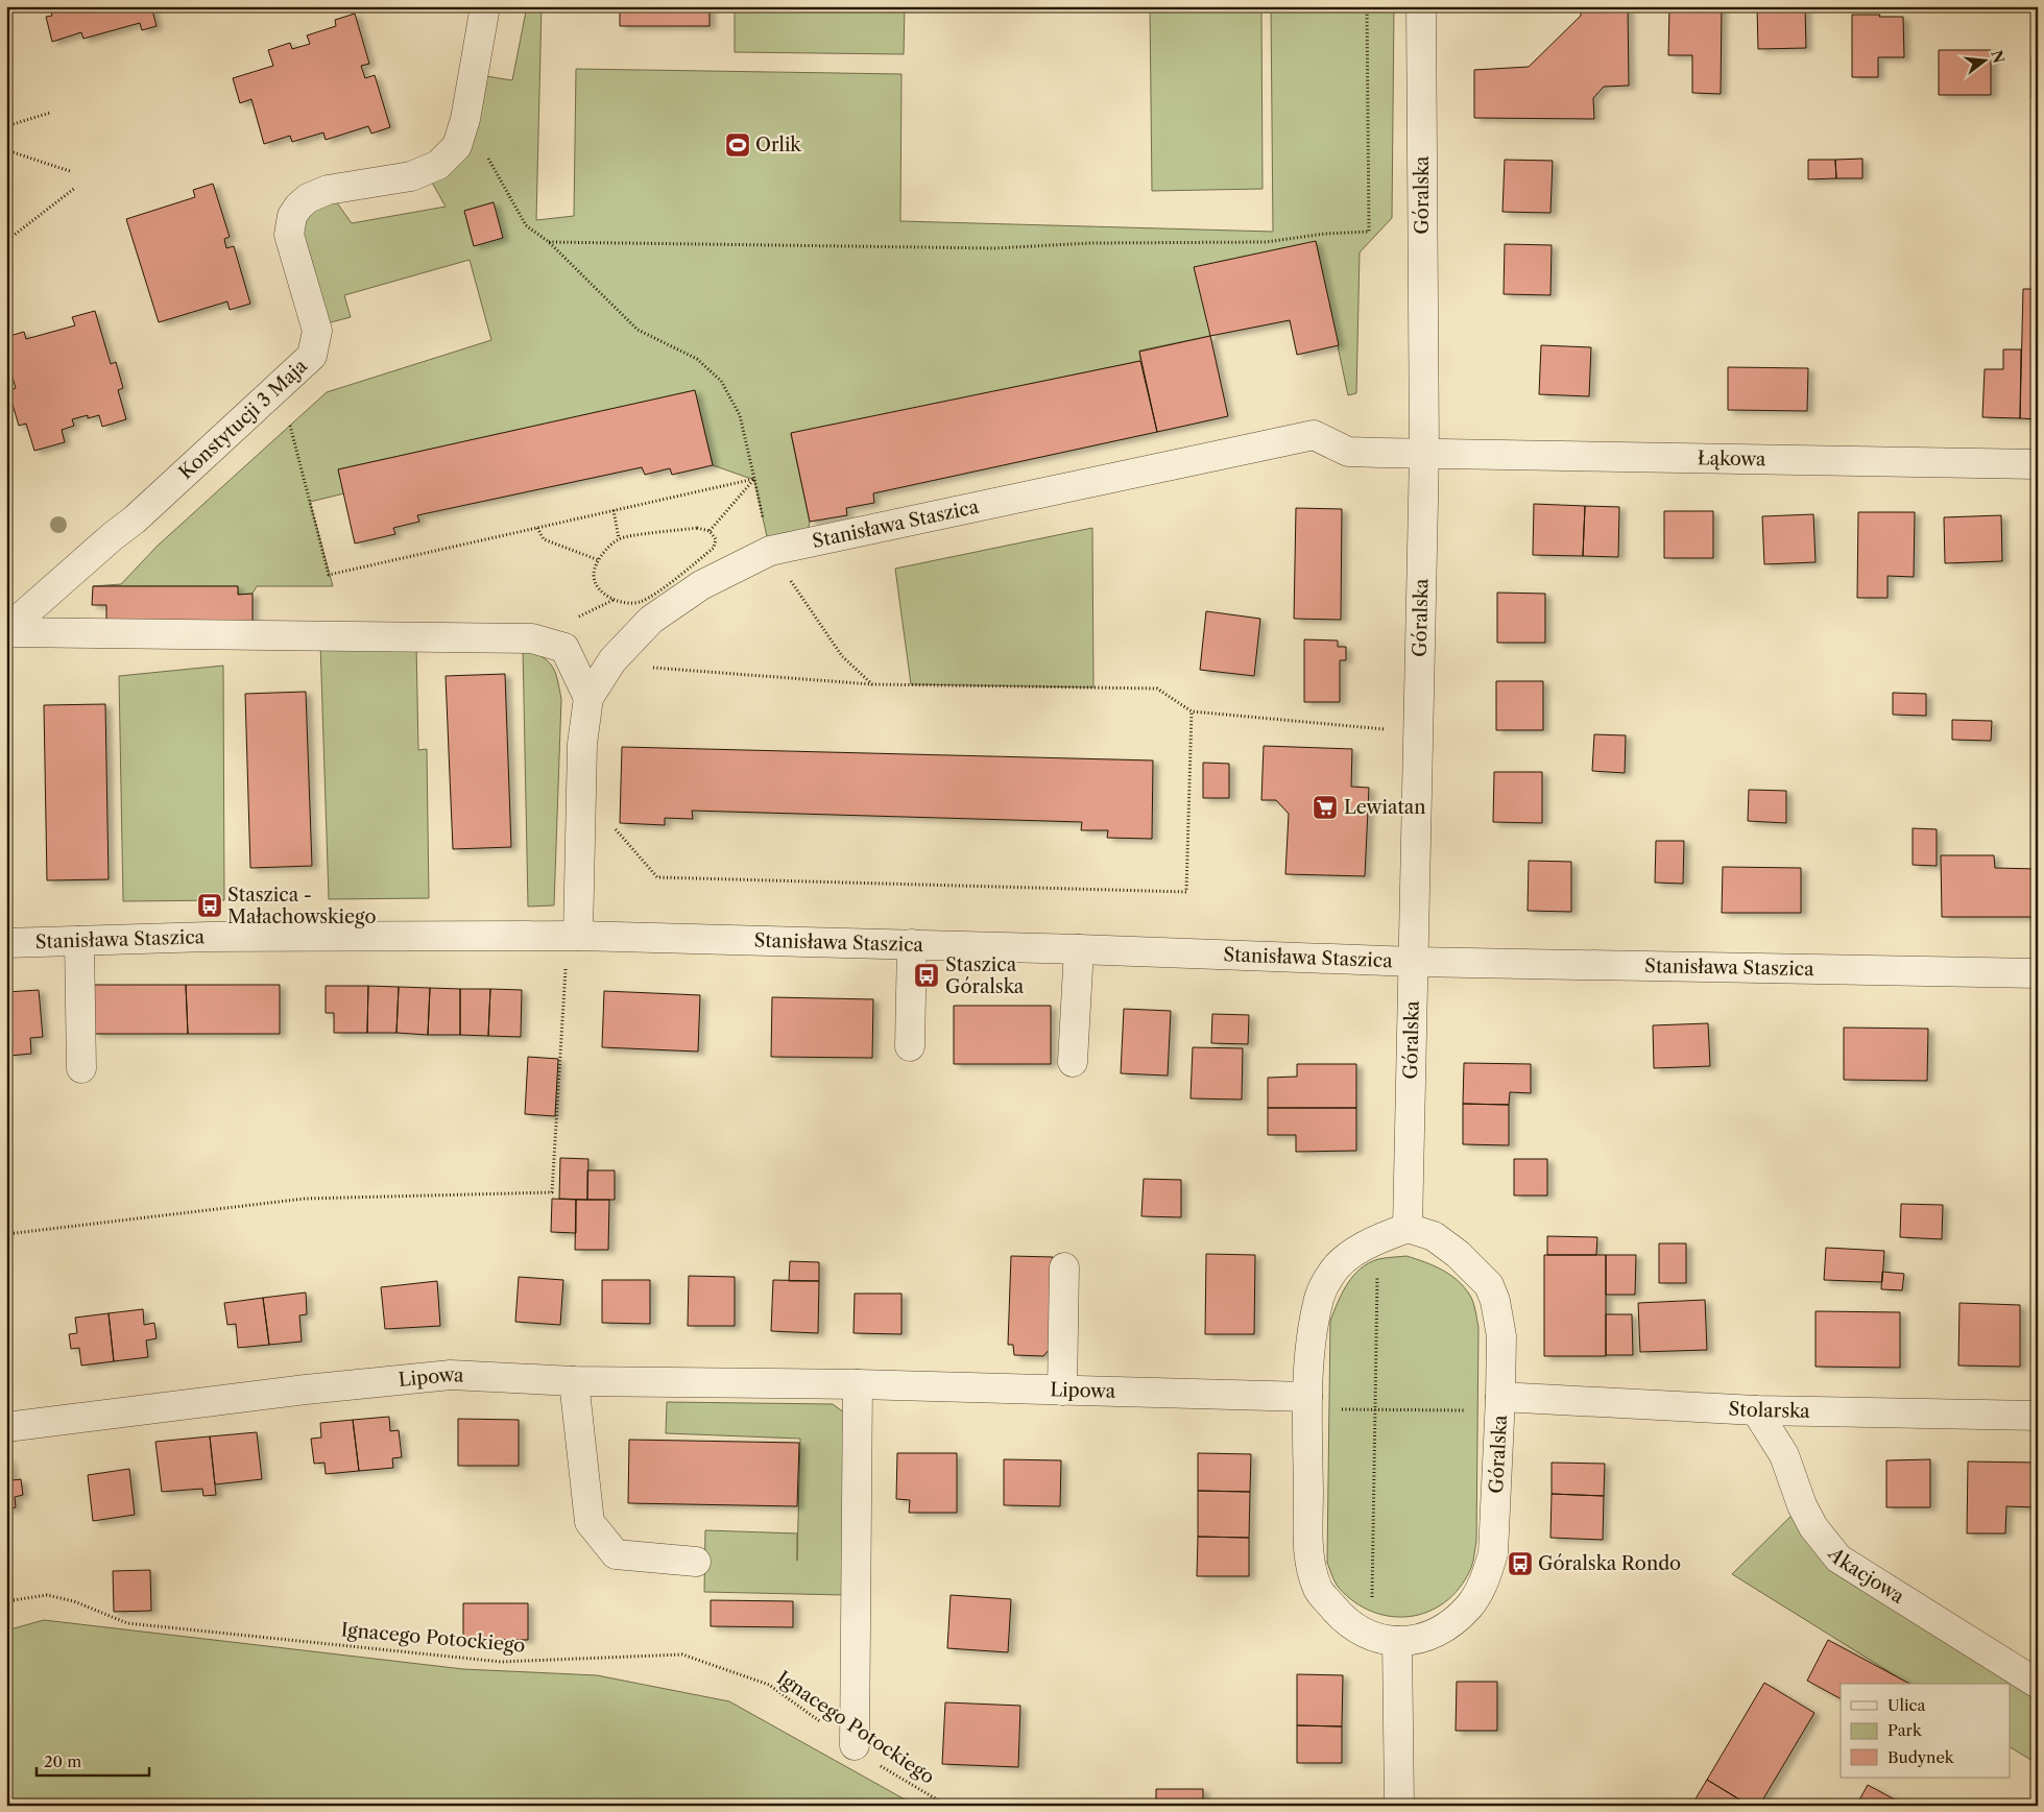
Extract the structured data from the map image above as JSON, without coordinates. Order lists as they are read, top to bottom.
{
  "streets": {
    "street": [
      "Góralska",
      "Konstytucji 3 Maja",
      "Łąkowa",
      "Stanisława Staszica",
      "Lipowa",
      "Stolarska",
      "Akacjowa"
    ],
    "path": ["Ignacego Potockiego"]
  },
  "crossings": [
    ["Góralska", "Łąkowa"],
    ["Góralska", "Stanisława Staszica"],
    ["Góralska", "Stolarska"],
    ["Łąkowa", "Stanisława Staszica"],
    ["Stolarska", "Akacjowa"]
  ],
  "places": {
    "sports": ["Orlik"],
    "supermarket": ["Lewiatan"],
    "bus stop": ["Staszica - Małachowskiego", "Staszica Góralska", "Góralska Rondo"]
  },
  "legend": ["Ulica", "Park", "Budynek"],
  "scale_bar": "20 m",
  "north": "right"
}
